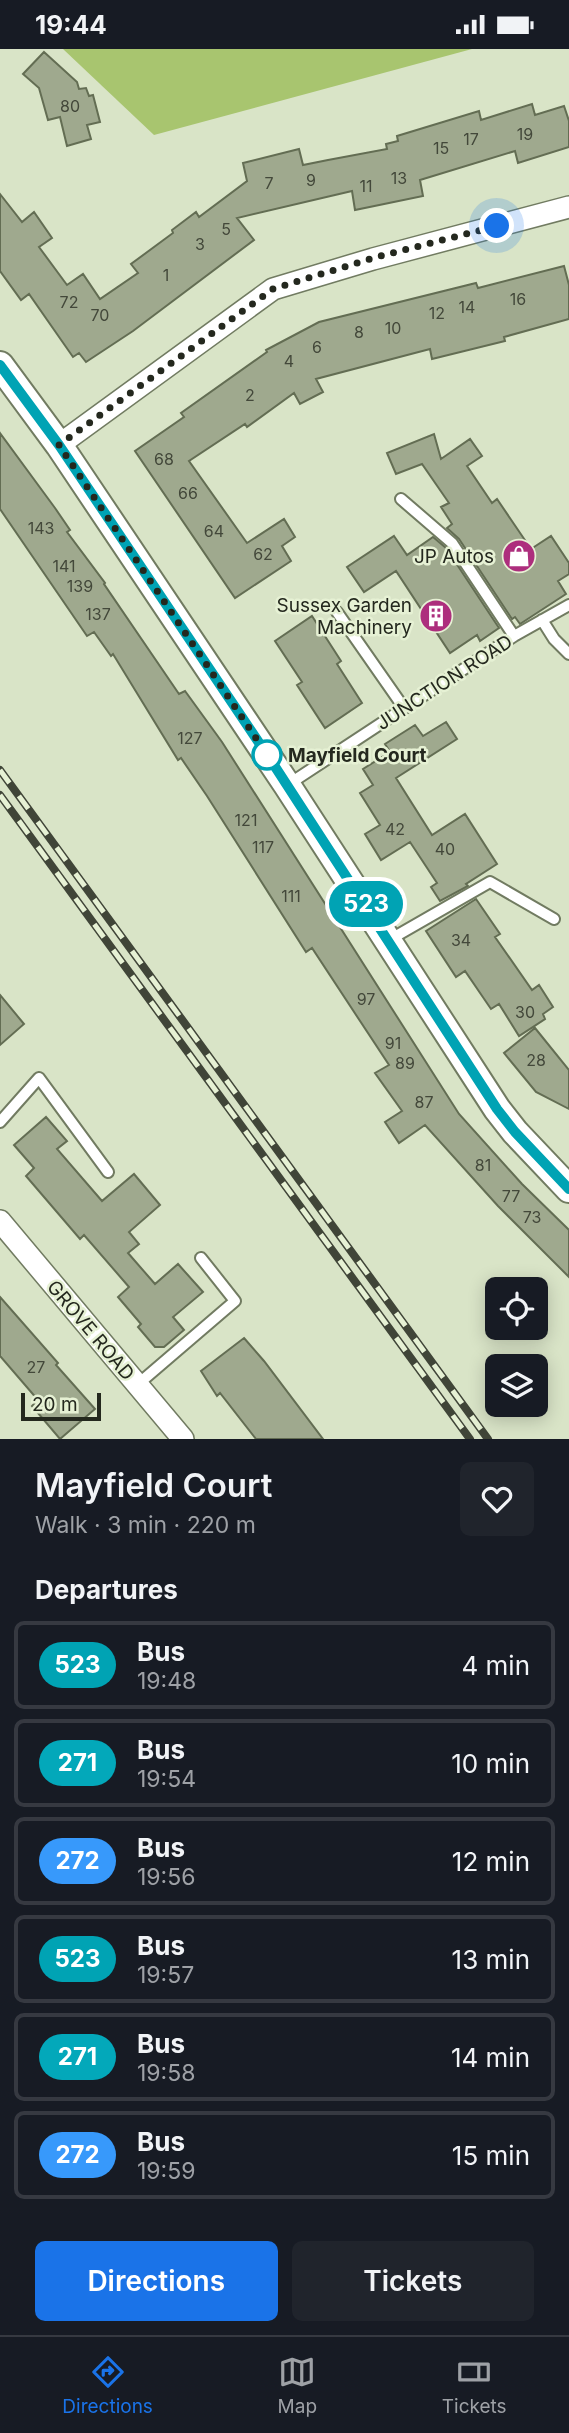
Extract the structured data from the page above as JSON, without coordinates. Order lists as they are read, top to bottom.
{
  "streets": {
    "street": ["GROVE ROAD"],
    "lane": ["JUNCTION ROAD"]
  },
  "places": {
    "shop": ["JP Autos"],
    "building": ["Sussex Garden Machinery"],
    "other": ["Mayfield Court"]
  },
  "lines": ["bus line 523"],
  "house_numbers": [
    "80",
    "19",
    "17",
    "15",
    "13",
    "9",
    "7",
    "11",
    "5",
    "3",
    "1",
    "16",
    "72",
    "14",
    "12",
    "70",
    "10",
    "8",
    "6",
    "4",
    "2",
    "68",
    "66",
    "143",
    "64",
    "62",
    "141",
    "139",
    "137",
    "127",
    "121",
    "42",
    "117",
    "40",
    "111",
    "34",
    "97",
    "30",
    "91",
    "28",
    "89",
    "87",
    "81",
    "77",
    "73",
    "27"
  ],
  "scale_bar": "20 m",
  "page": {
    "status": "19:44",
    "on_map": "523",
    "scale": "20 m",
    "heading": [
      ["Mayfield Court", "Walk · 3 min · 220 m"],
      "Departures"
    ],
    "list": [
      {
        "mark": "523",
        "name": "Bus",
        "note": "19:48",
        "value": "4 min"
      },
      {
        "mark": "271",
        "name": "Bus",
        "note": "19:54",
        "value": "10 min"
      },
      {
        "mark": "272",
        "name": "Bus",
        "note": "19:56",
        "value": "12 min"
      },
      {
        "mark": "523",
        "name": "Bus",
        "note": "19:57",
        "value": "13 min"
      },
      {
        "mark": "271",
        "name": "Bus",
        "note": "19:58",
        "value": "14 min"
      },
      {
        "mark": "272",
        "name": "Bus",
        "note": "19:59",
        "value": "15 min"
      }
    ],
    "buttons": ["Directions", "Tickets"],
    "tabs": ["Directions", "Map", "Tickets"]
  }
}
